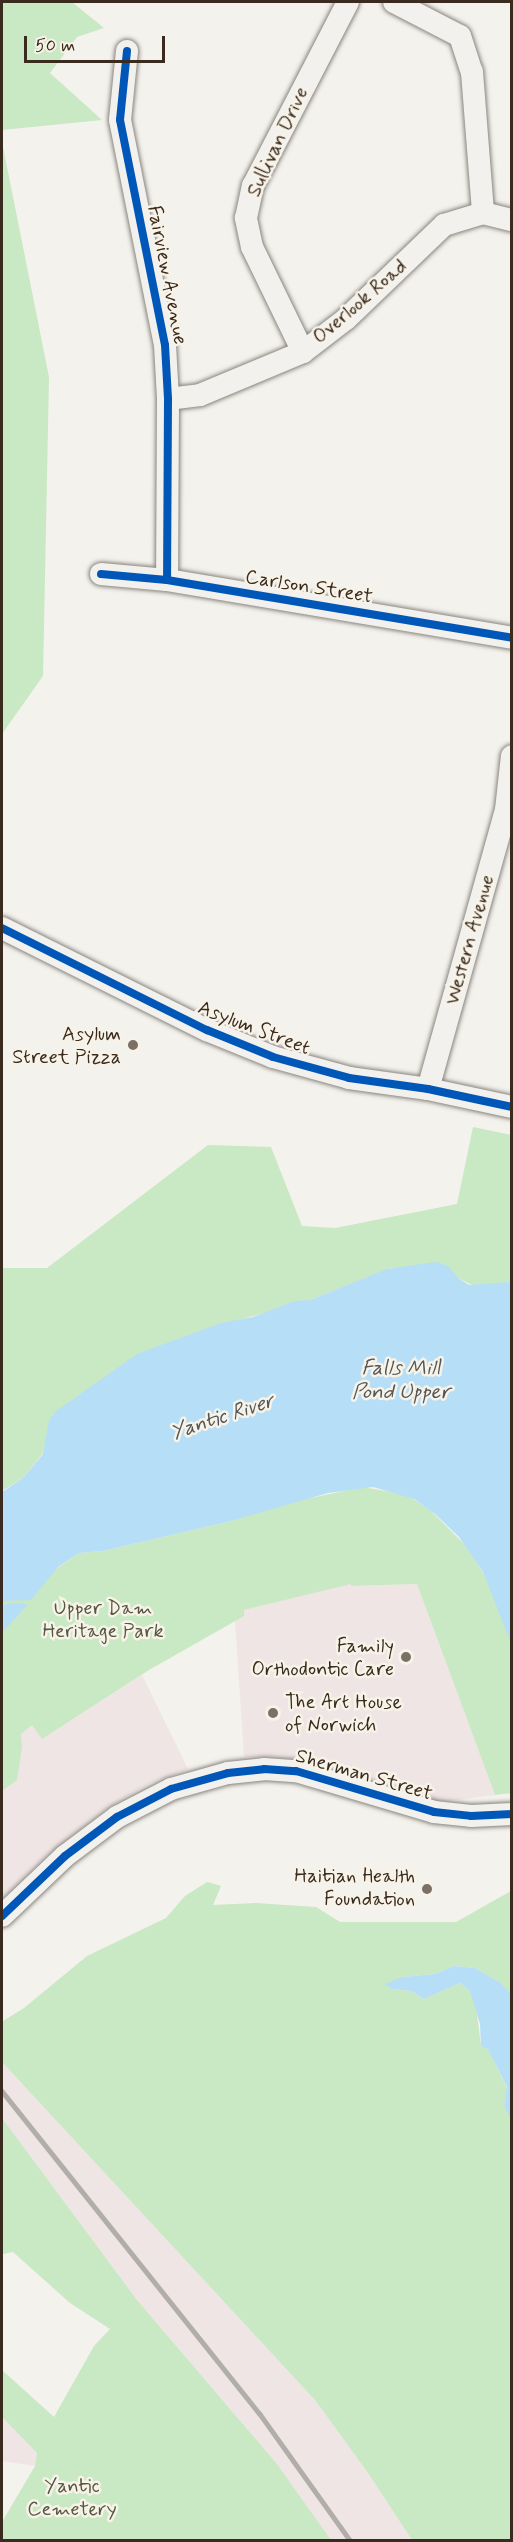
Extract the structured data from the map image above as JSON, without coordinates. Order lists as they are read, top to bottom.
{
  "streets": {
    "street": [
      "Sullivan Drive",
      "Fairview Avenue",
      "Overlook Road",
      "Carlson Street",
      "Western Avenue",
      "Asylum Street",
      "Sherman Street"
    ]
  },
  "crossings": [
    ["Sullivan Drive", "Overlook Road"],
    ["Fairview Avenue", "Overlook Road"],
    ["Fairview Avenue", "Carlson Street"],
    ["Western Avenue", "Asylum Street"]
  ],
  "water": ["Falls Mill Pond Upper", "Yantic River"],
  "parks": ["Upper Dam Heritage Park", "Yantic Cemetery"],
  "places": [
    "Asylum Street Pizza",
    "Family Orthodontic Care",
    "The Art House of Norwich",
    "Haitian Health Foundation"
  ],
  "scale_bar": "50 m"
}
